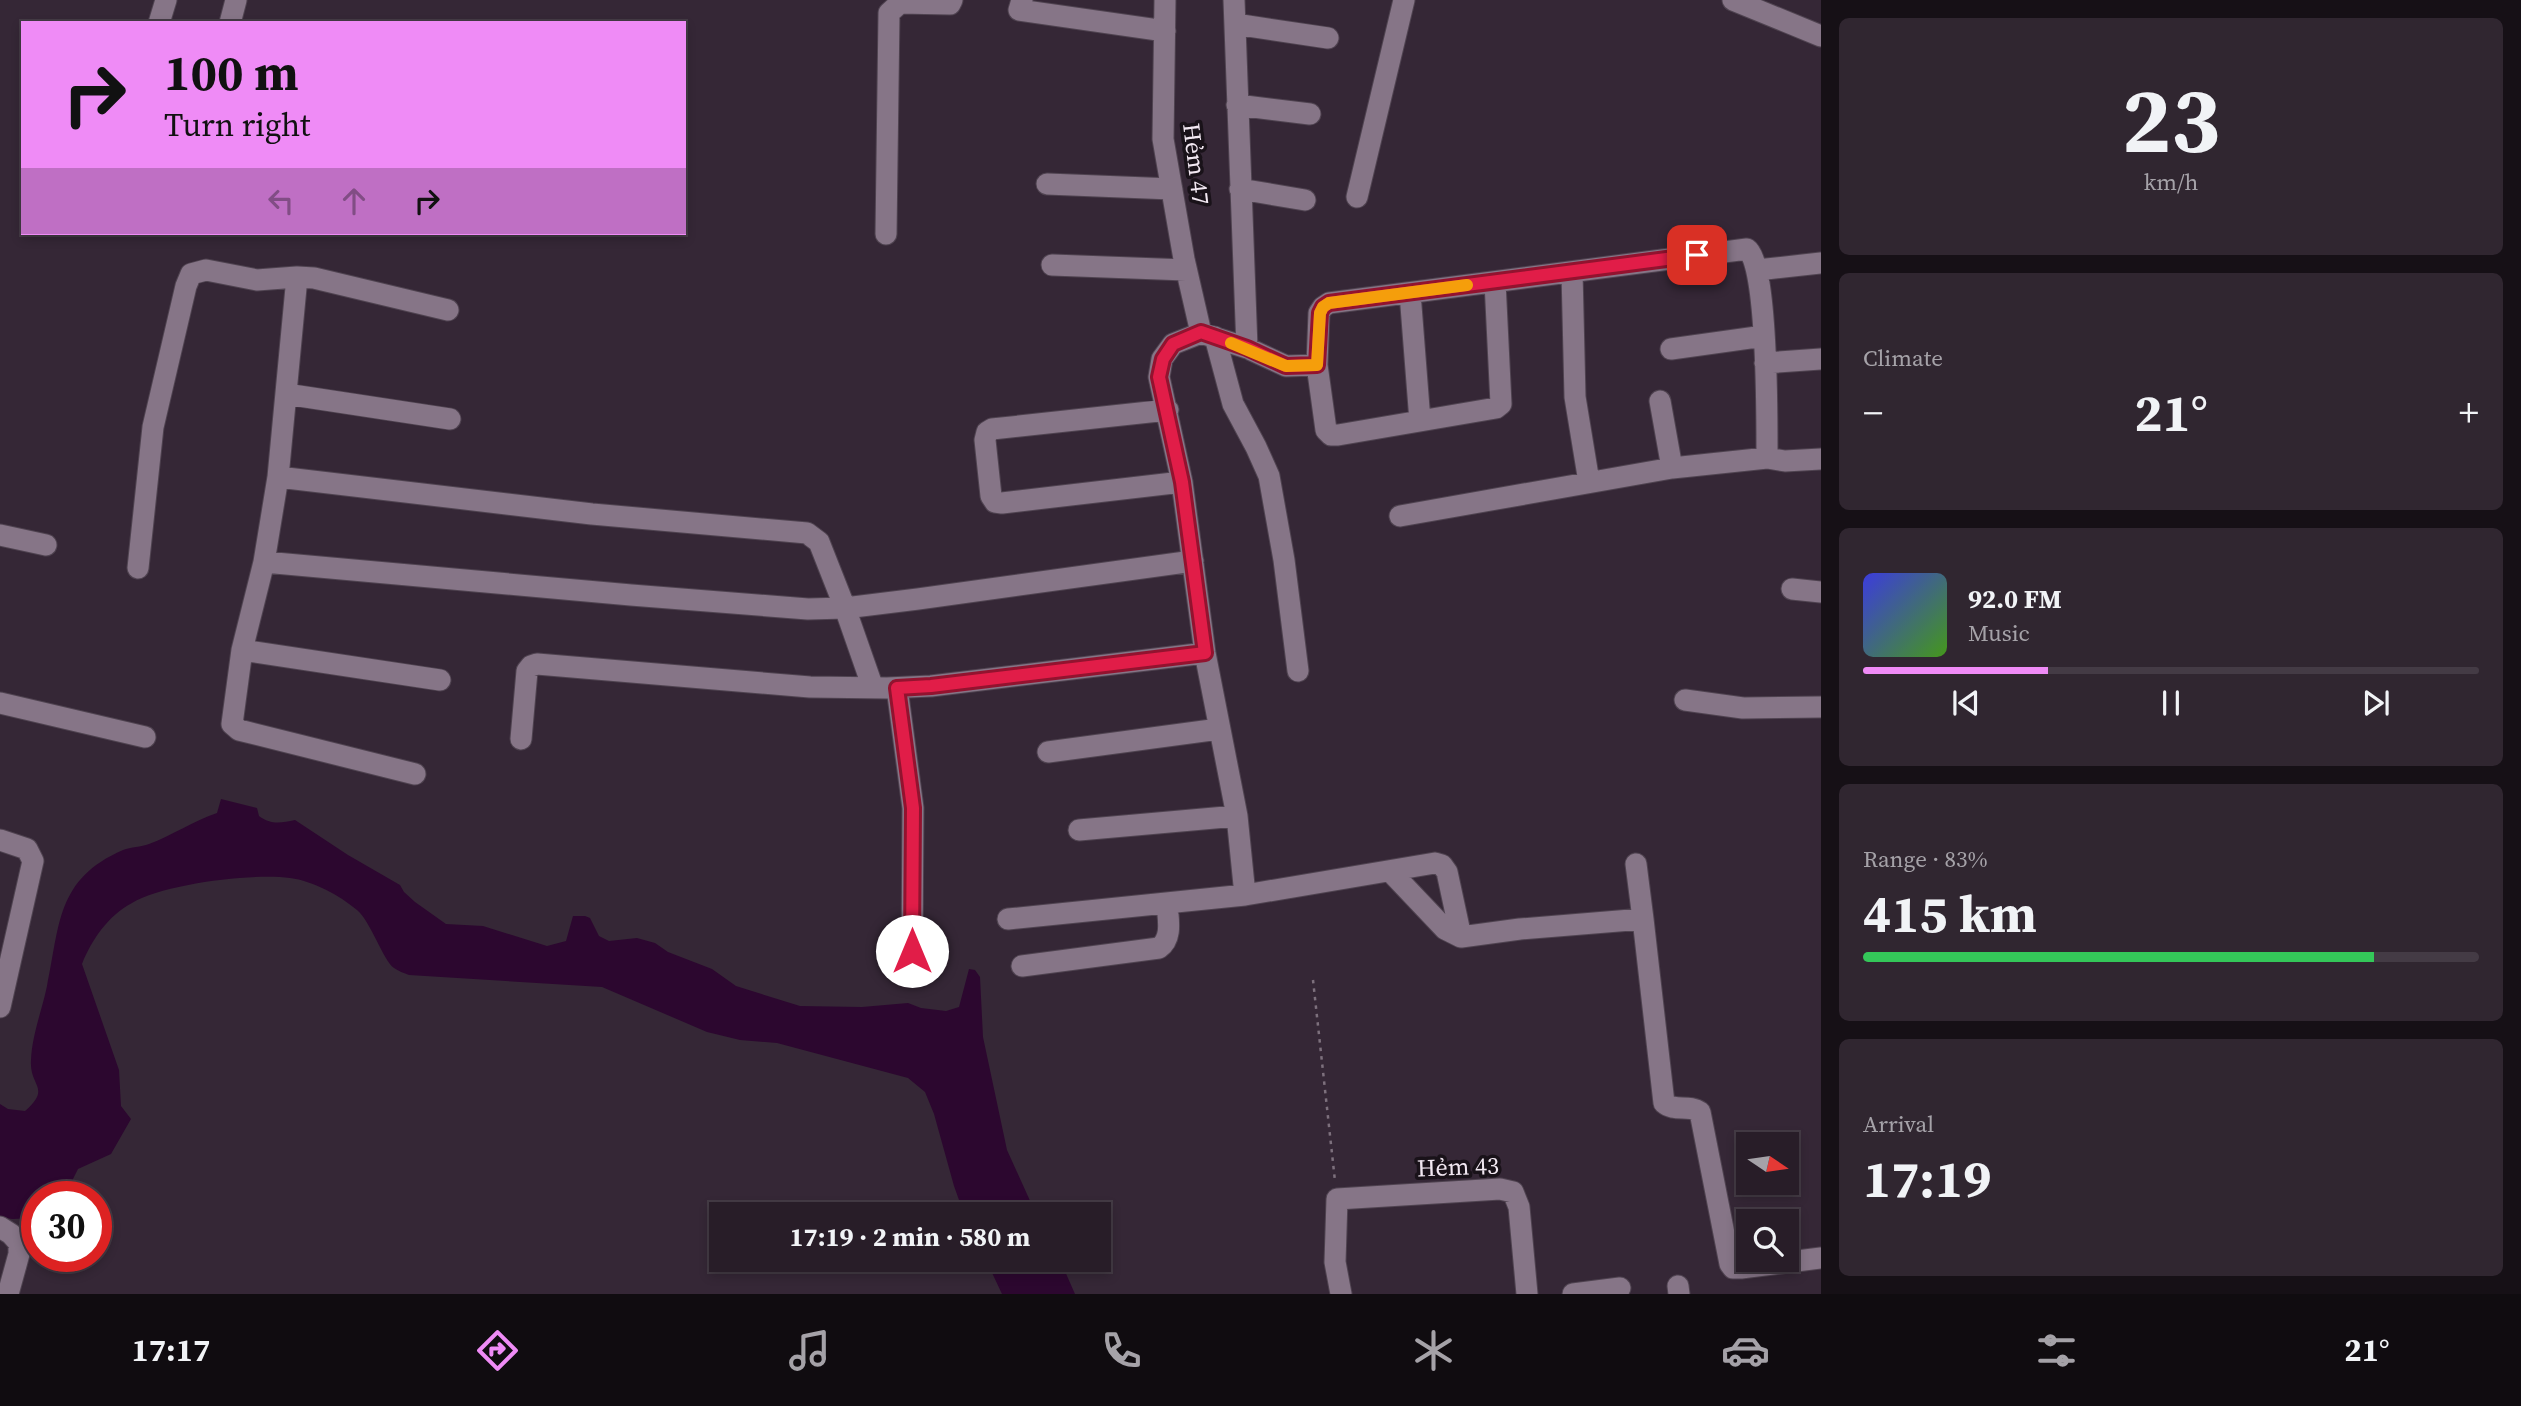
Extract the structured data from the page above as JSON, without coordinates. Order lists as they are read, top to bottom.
{
  "streets": {
    "street": ["Hẻm 47", "Hẻm 43"]
  },
  "north": "right",
  "page": {
    "tile": [
      ["23", "km/h"],
      "Climate",
      ["Range · 83%", "415 km"],
      ["Arrival", "17:19"]
    ],
    "turn": ["100 m", "Turn right"],
    "heat": ["−", "21°", "+"],
    "song": ["92.0 FM", "Music"],
    "limit": "30",
    "trip": "17:19 · 2 min · 580 m",
    "tabs": ["17:17", "21°"]
  }
}
